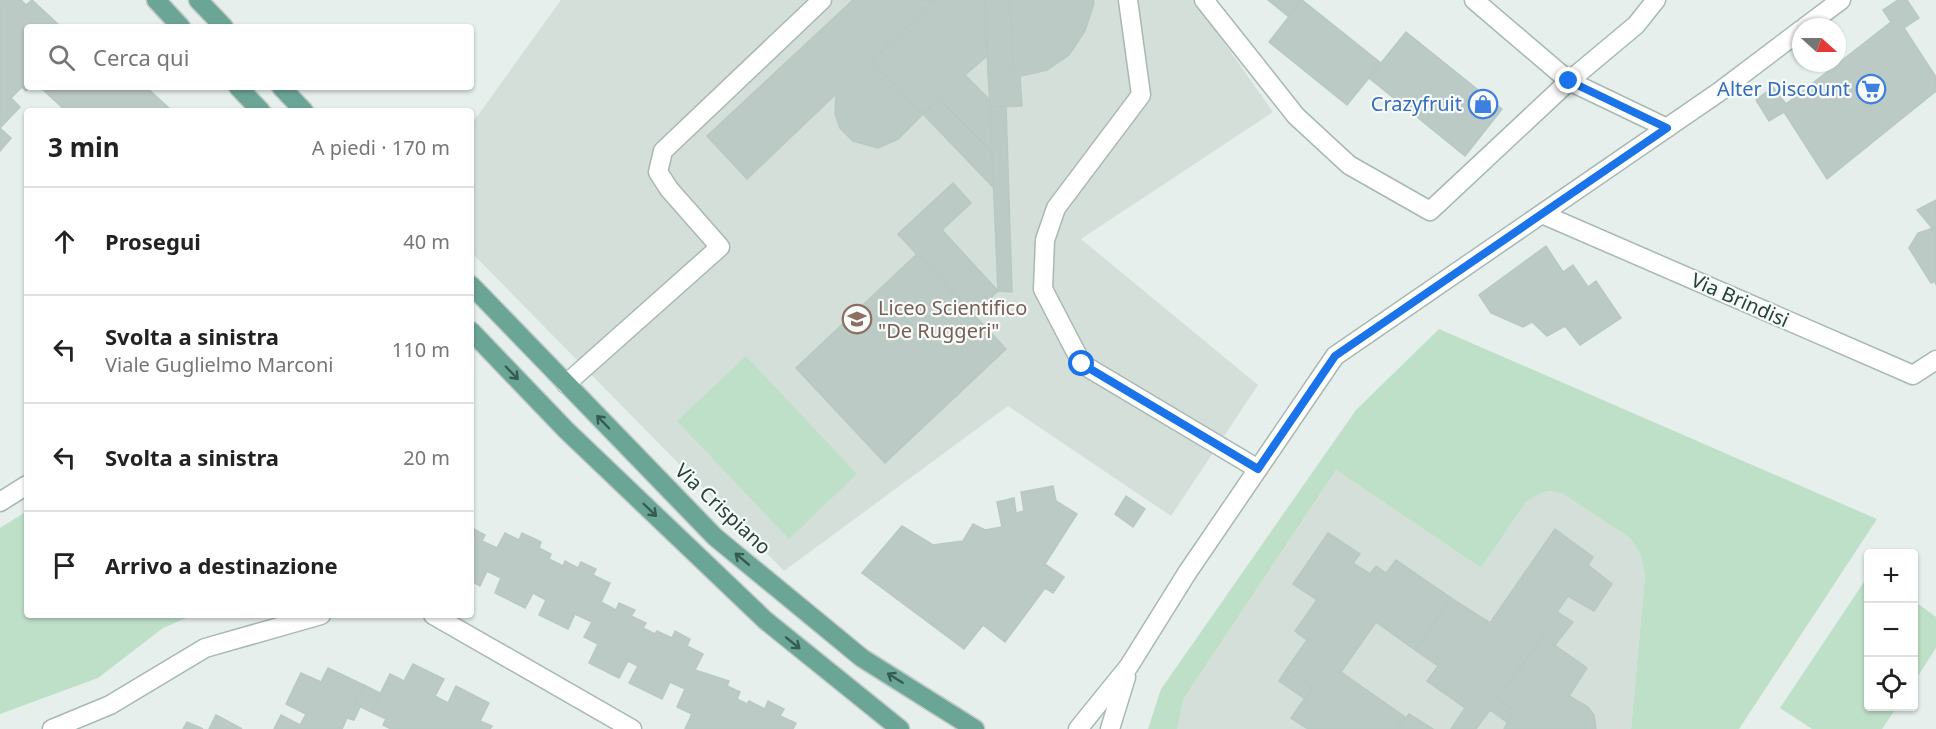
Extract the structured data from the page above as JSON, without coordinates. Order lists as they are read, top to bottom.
{
  "streets": {
    "main road": ["Via Crispiano"],
    "street": ["Via Brindisi"]
  },
  "places": {
    "supermarket": ["Alter Discount"],
    "shop": ["Crazyfruit"],
    "school or university": ["Liceo Scientifico \"De Ruggeri\""]
  },
  "north": "right",
  "page": {
    "search": "Cerca qui",
    "heading": ["3 min", "A piedi · 170 m"],
    "list": [
      ["Prosegui", "40 m"],
      ["Svolta a sinistra", "Viale Guglielmo Marconi", "110 m"],
      ["Svolta a sinistra", "20 m"],
      "Arrivo a destinazione"
    ],
    "map_buttons": ["+", "−"]
  }
}
